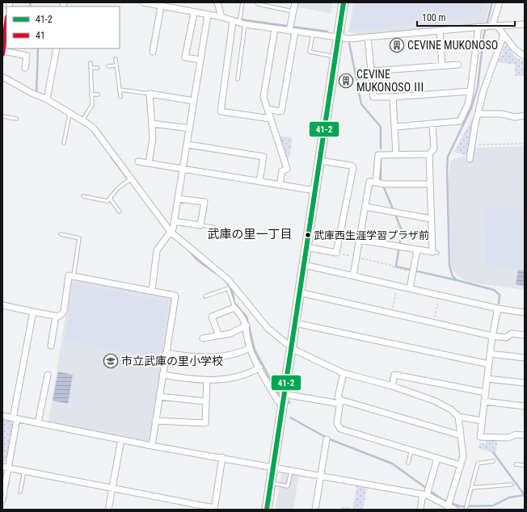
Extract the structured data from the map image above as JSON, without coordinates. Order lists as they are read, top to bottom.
{
  "districts": ["武庫の里一丁目"],
  "places": {
    "building": ["CEVINE MUKONOSO", "CEVINE MUKONOSO Ⅲ"],
    "other": ["武庫西生涯学習プラザ前"],
    "school or university": ["市立武庫の里小学校"]
  },
  "lines": ["transit line 41-2", "transit line 41"],
  "legend": ["41-2", "41"],
  "scale_bar": "100 m"
}
